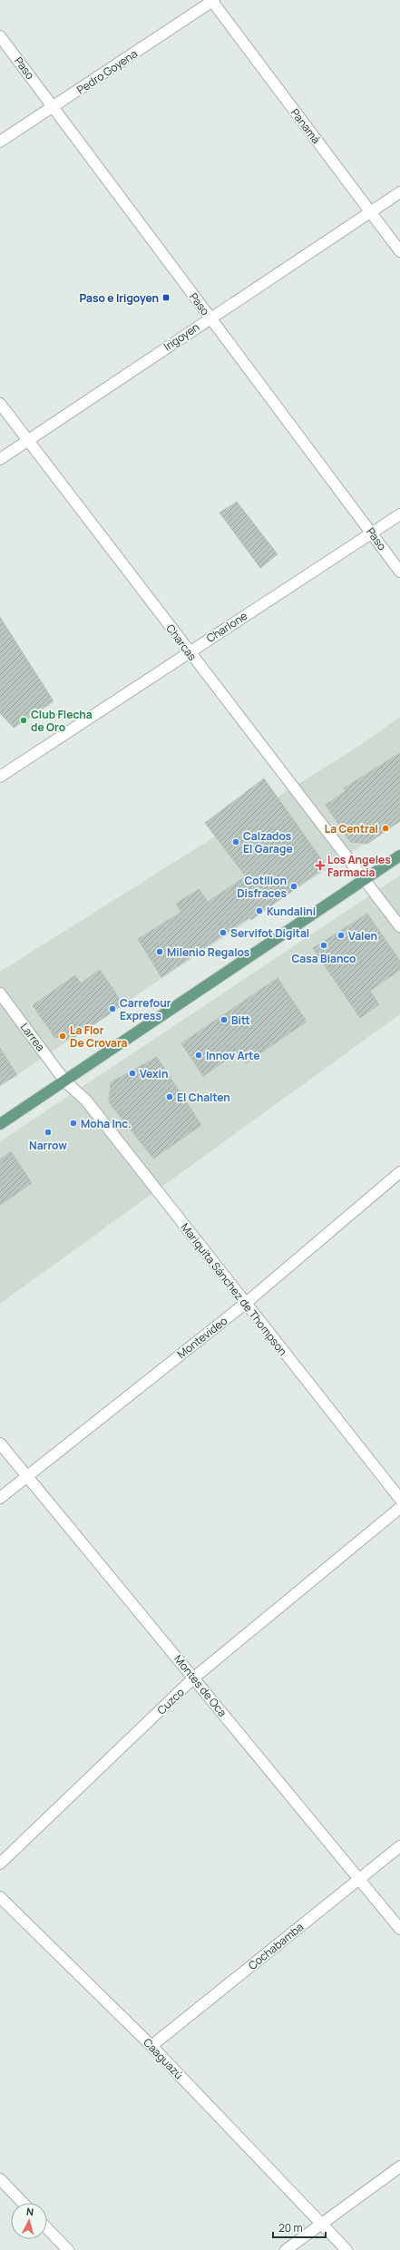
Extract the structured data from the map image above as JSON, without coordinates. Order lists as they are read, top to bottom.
{
  "streets": {
    "street": [
      "Paso",
      "Pedro Goyena",
      "Panamá",
      "Irigoyen",
      "Charlone",
      "Charcas",
      "Larrea",
      "Mariquita Sánchez de Thompson",
      "Montevideo",
      "Montes de Oca",
      "Cuzco",
      "Cochabamba",
      "Caaguazú"
    ]
  },
  "crossings": [
    ["Paso", "Pedro Goyena"],
    ["Paso", "Irigoyen"],
    ["Paso", "Charlone"],
    ["Pedro Goyena", "Panamá"],
    ["Panamá", "Irigoyen"],
    ["Irigoyen", "Charcas"],
    ["Charlone", "Charcas"],
    ["Larrea", "Mariquita Sánchez de Thompson"],
    ["Mariquita Sánchez de Thompson", "Montevideo"],
    ["Montevideo", "Montes de Oca"],
    ["Montes de Oca", "Cuzco"],
    ["Montes de Oca", "Cochabamba"],
    ["Cochabamba", "Caaguazú"]
  ],
  "places": {
    "transit": ["Paso e Irigoyen"],
    "other": [
      "Club Flecha de Oro",
      "La Central",
      "Calzados El Garage",
      "Cotillon Disfraces",
      "Kundalini",
      "Servifot Digital",
      "Valen",
      "Casa Bianco",
      "Milenio Regalos",
      "Carrefour Express",
      "Bitt",
      "La Flor De Crovara",
      "Innov Arte",
      "Vexin",
      "El Chalten",
      "Moha Inc.",
      "Narrow"
    ],
    "health": ["Los Angeles Farmacia"]
  },
  "scale_bar": "20 m",
  "north": "top"
}
